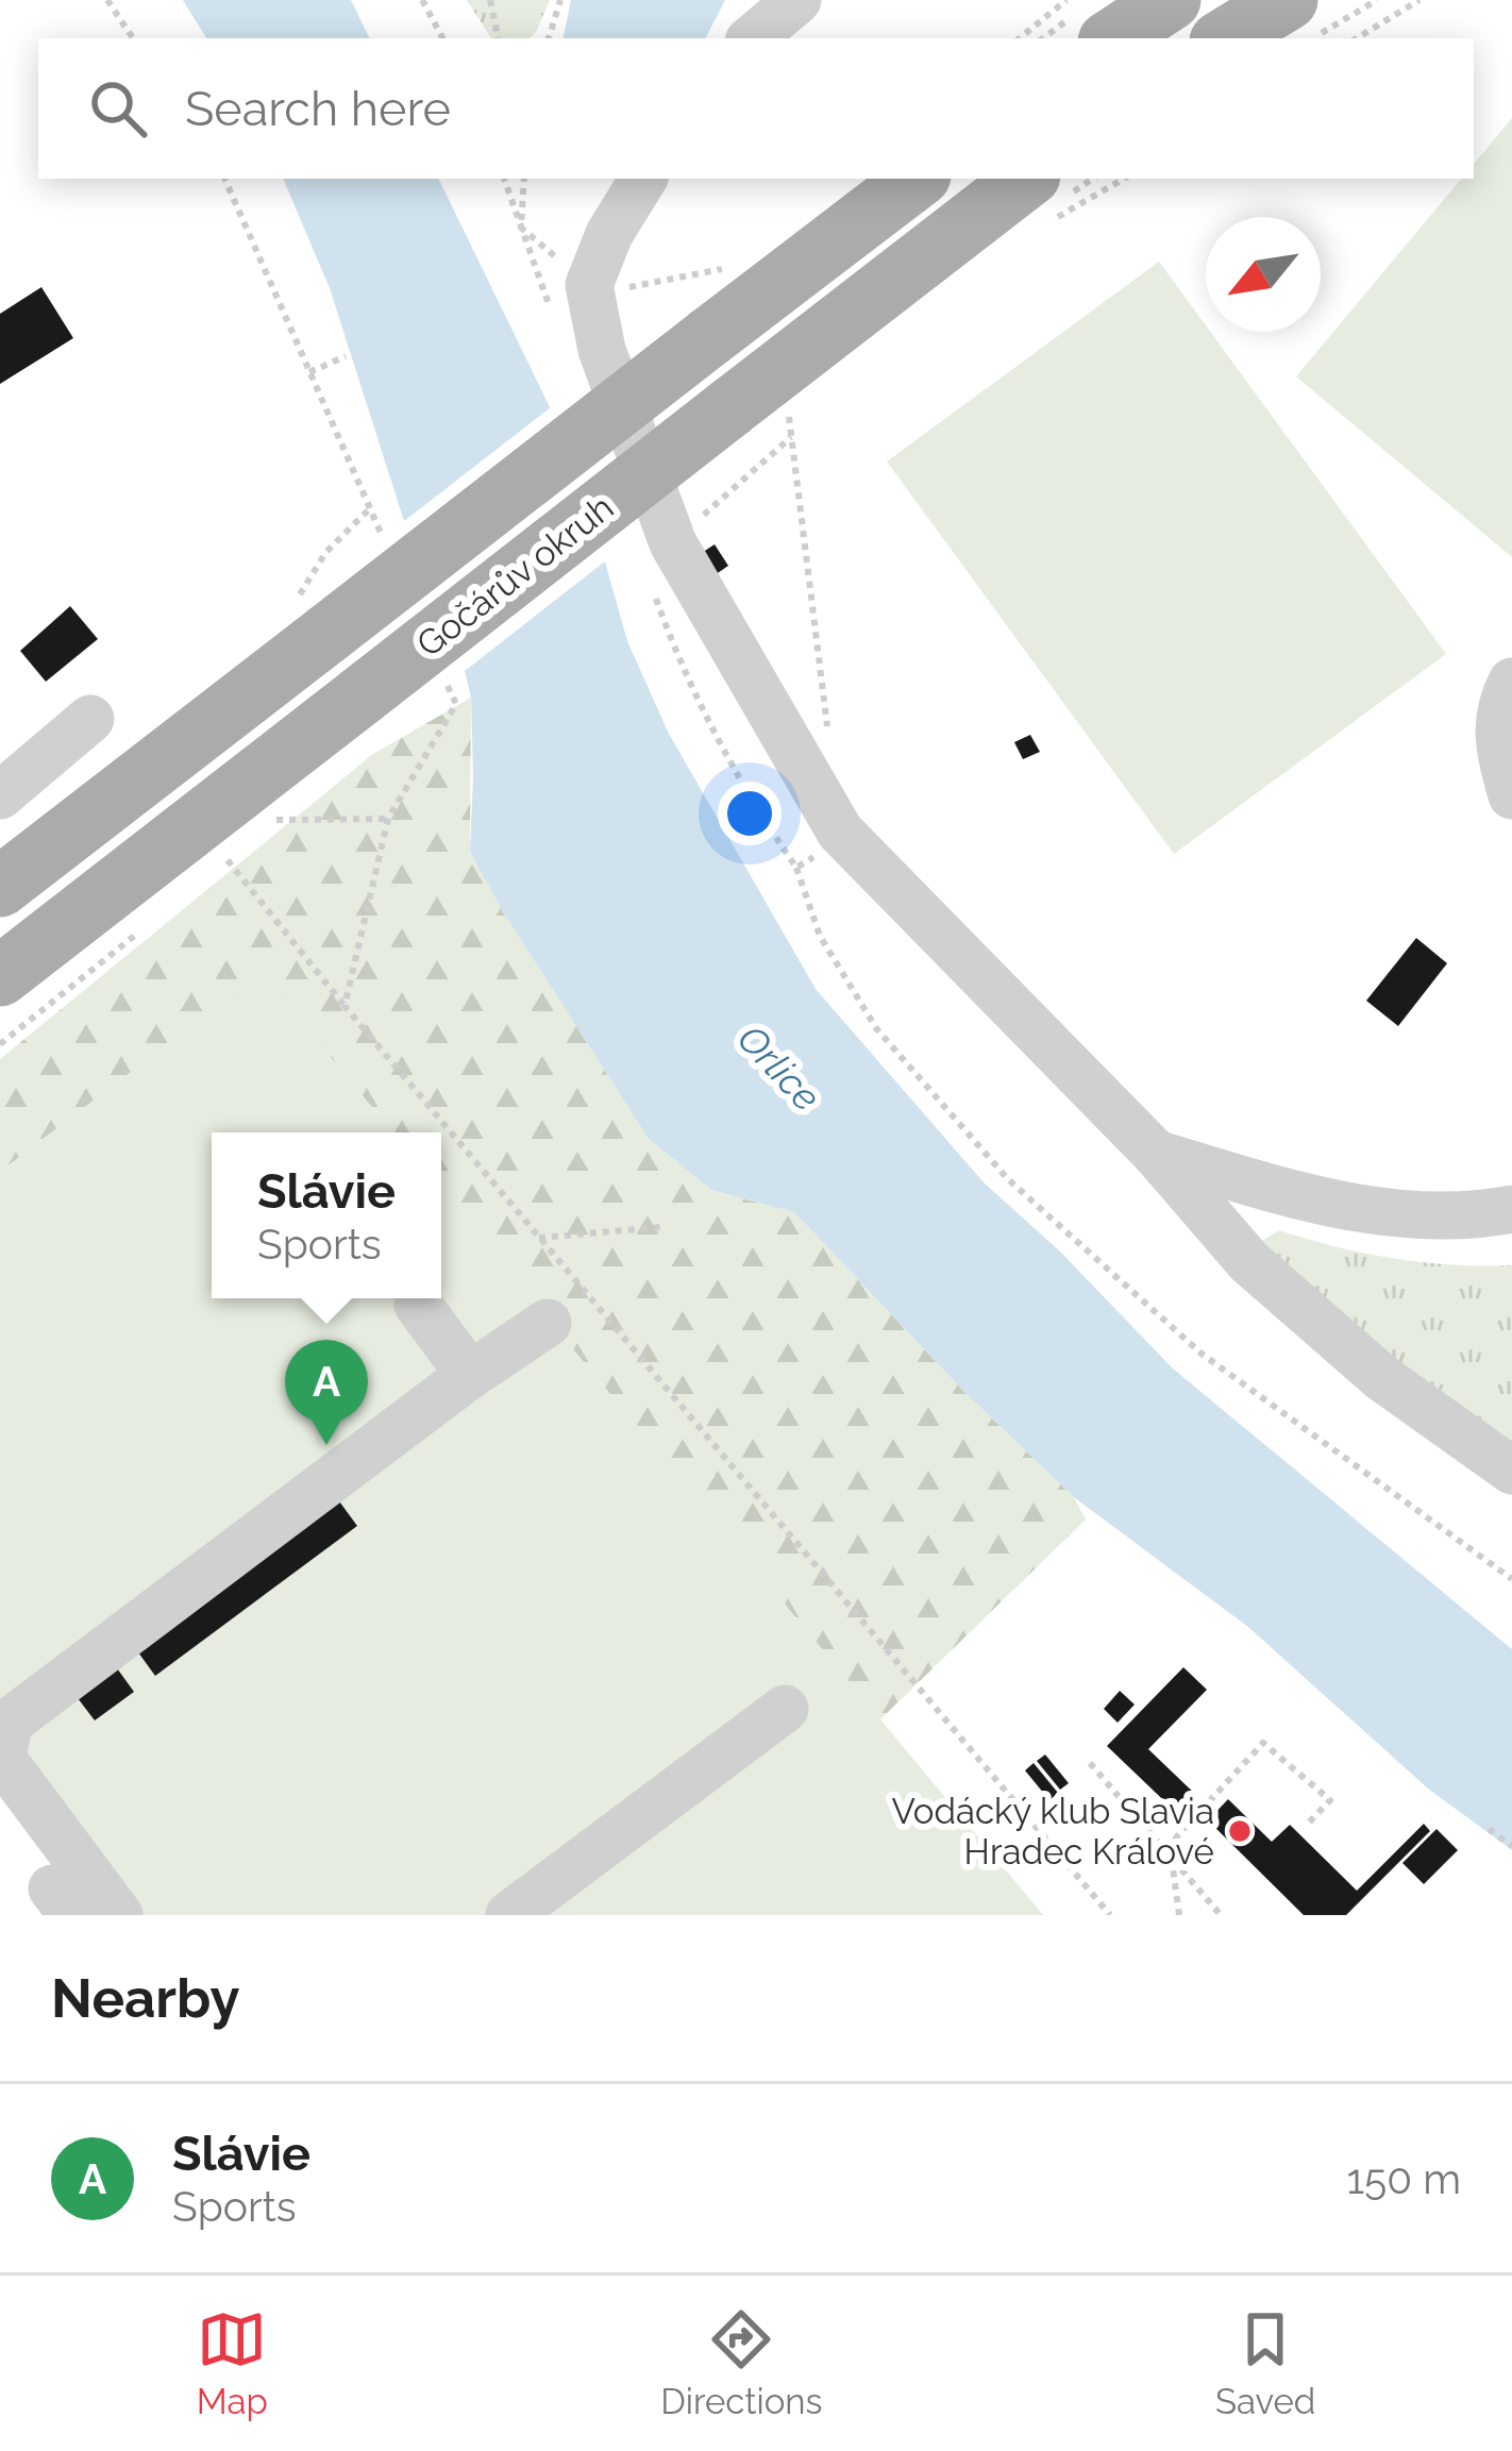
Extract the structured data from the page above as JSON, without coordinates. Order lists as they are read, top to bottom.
{
  "streets": {
    "main road": ["Gočárův okruh"]
  },
  "water": ["Orlice"],
  "places": ["Vodácký klub Slavia Hradec Králové"],
  "north": "bottom left",
  "page": {
    "search": "Search here",
    "popup": ["Slávie", "Sports"],
    "pins": "A",
    "heading": "Nearby",
    "list": [
      {
        "mark": "A",
        "name": "Slávie",
        "note": "Sports",
        "value": "150 m"
      }
    ],
    "nav": ["Map", "Directions", "Saved"]
  }
}
